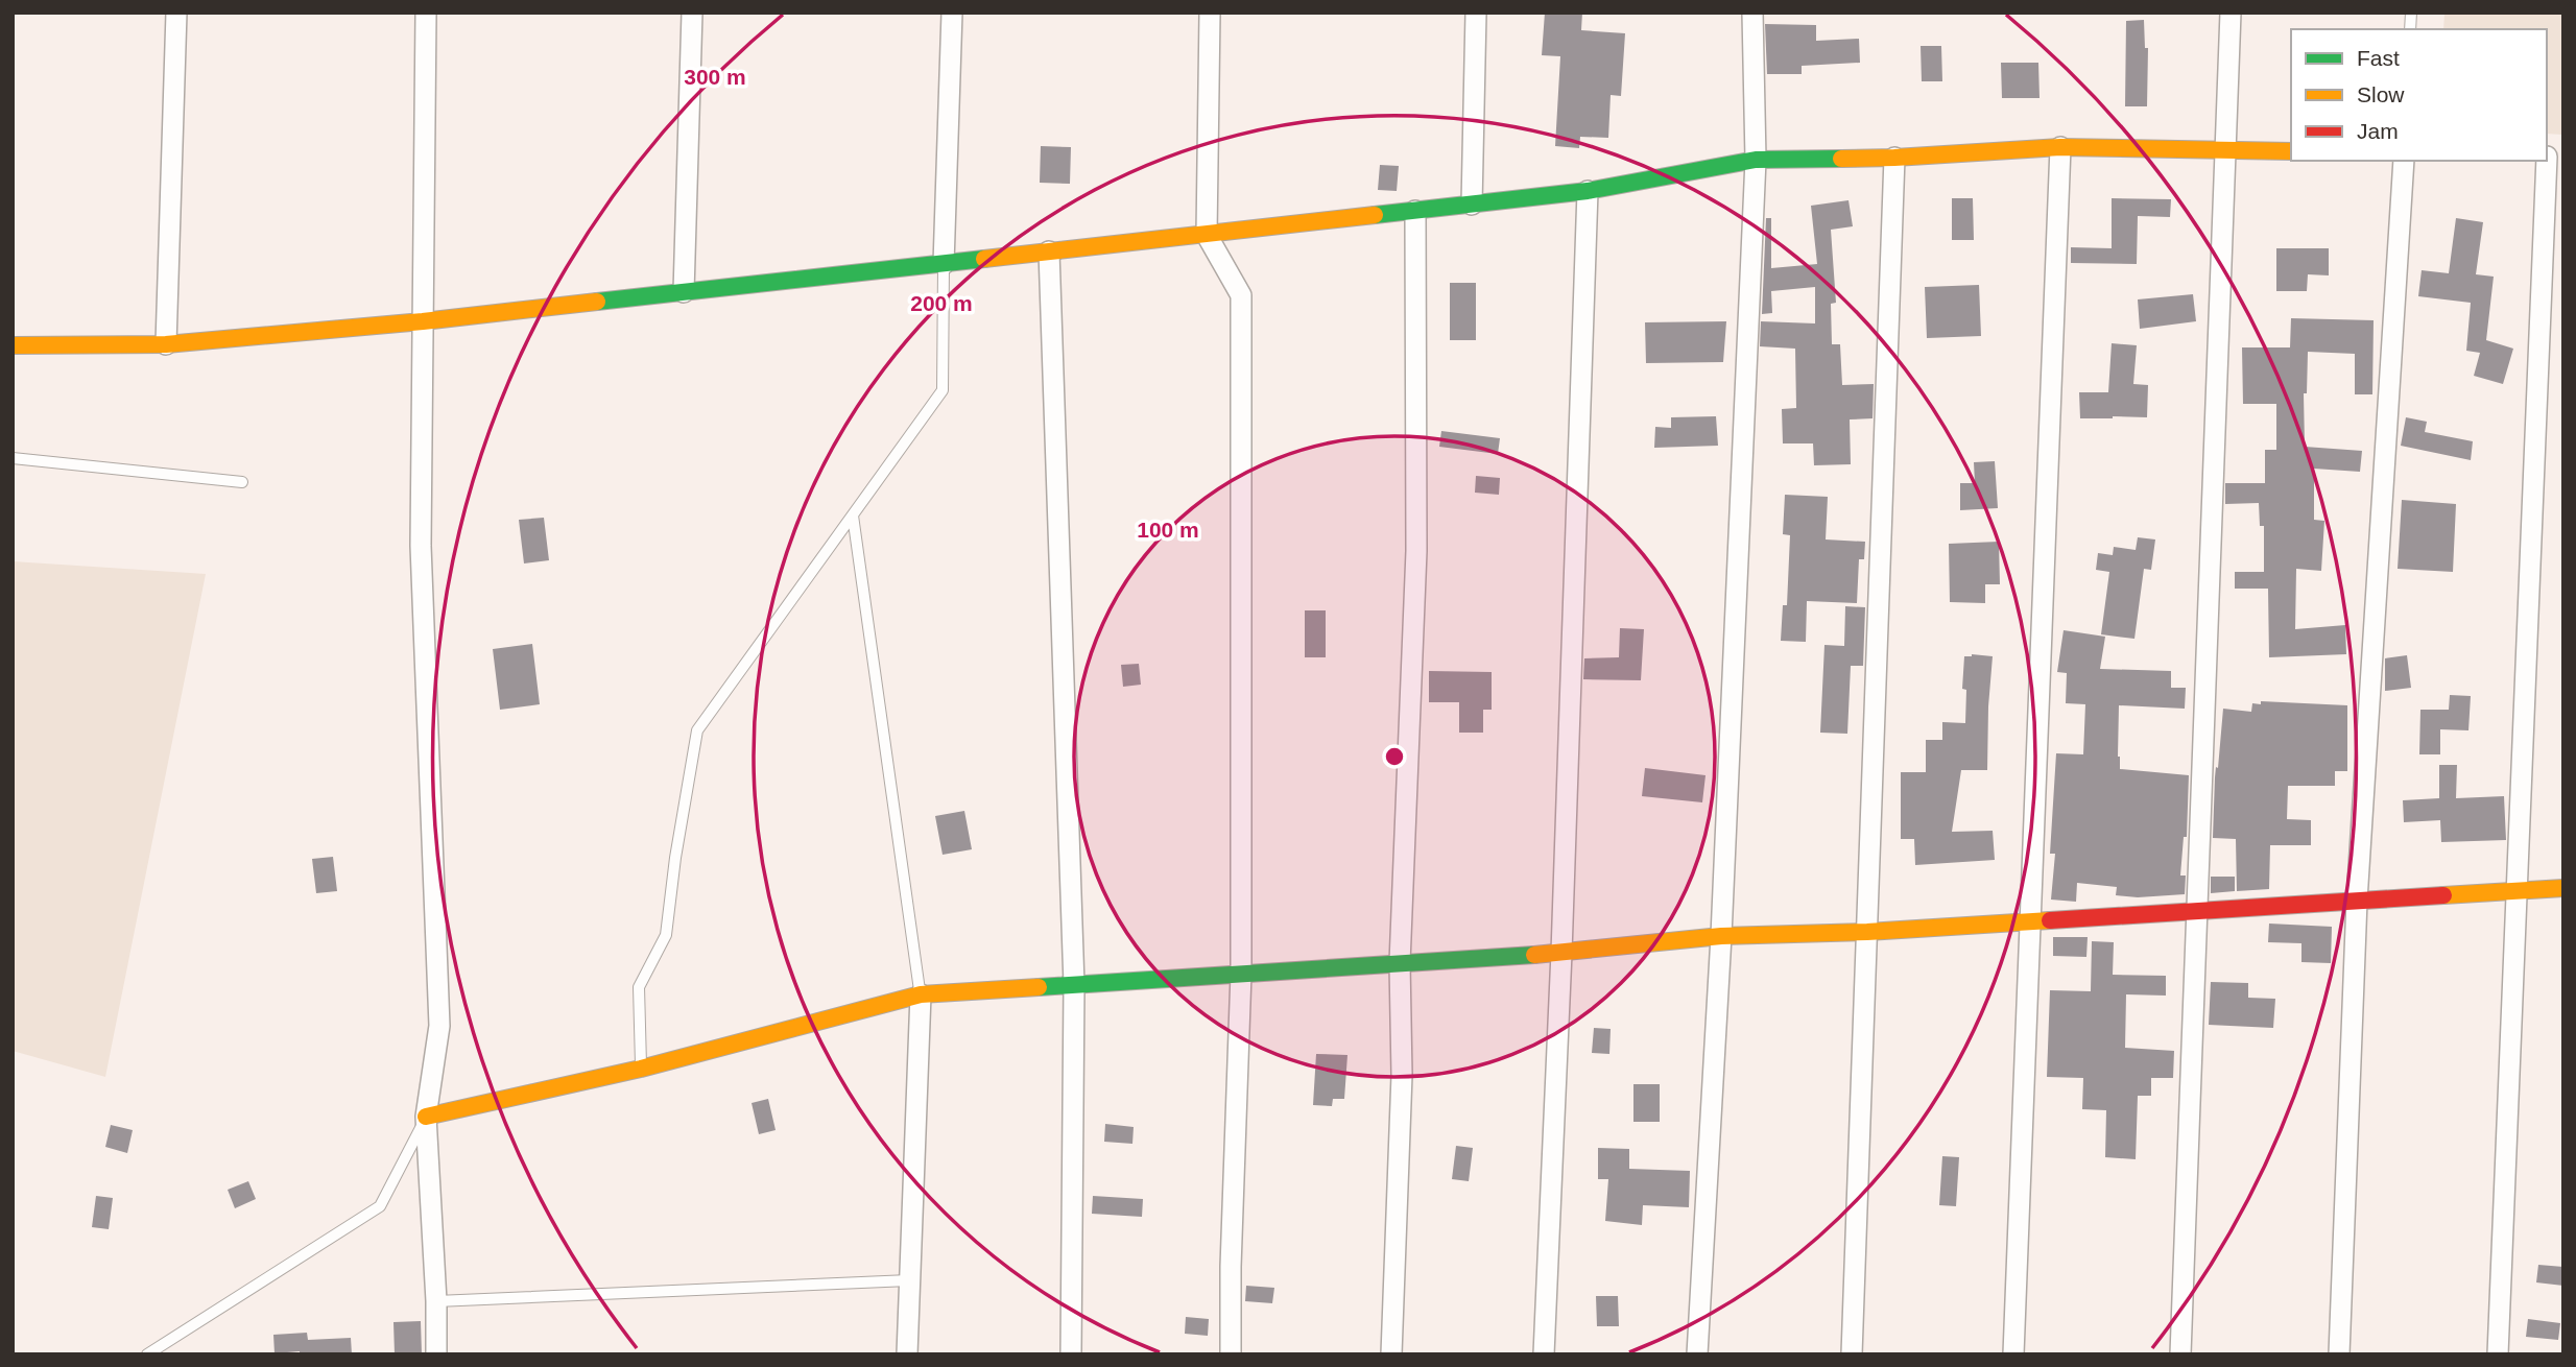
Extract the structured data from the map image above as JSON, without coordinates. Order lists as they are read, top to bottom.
{
  "legend": ["Fast", "Slow", "Jam"],
  "rings": ["300 m", "200 m", "100 m"]
}
